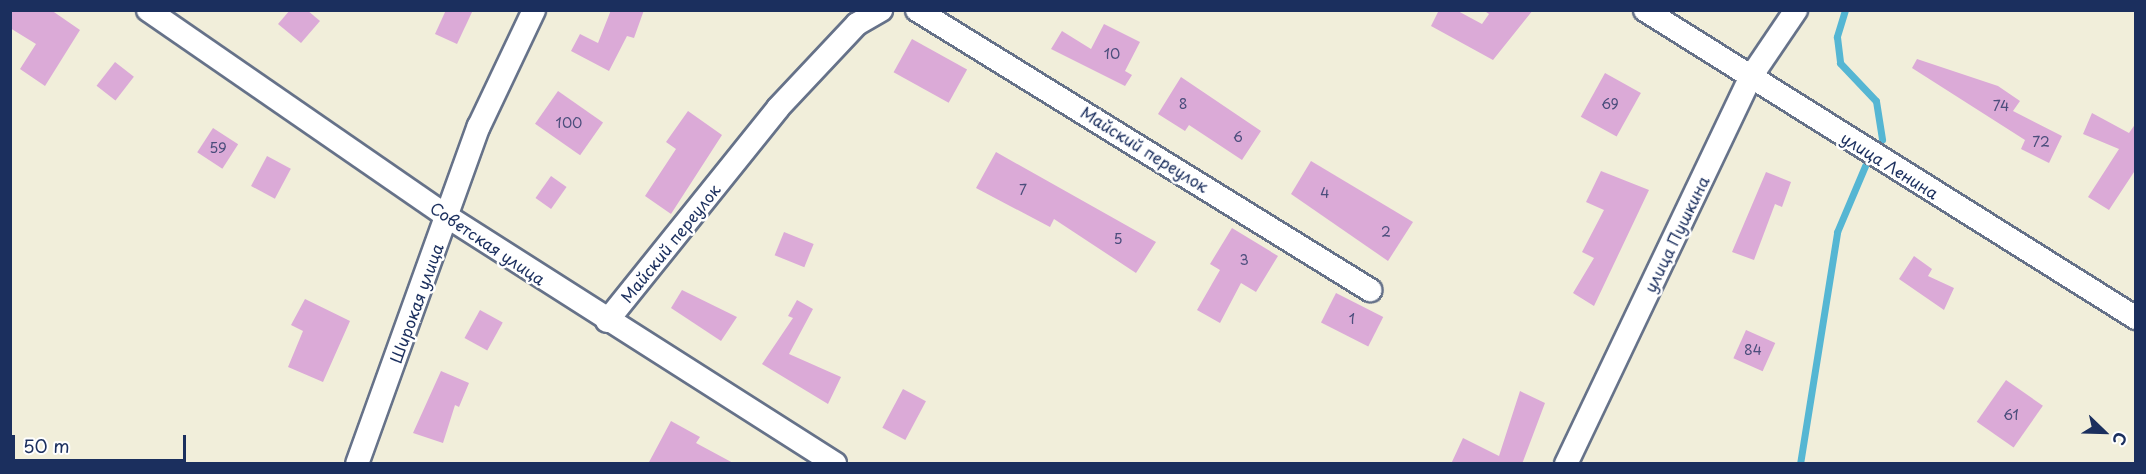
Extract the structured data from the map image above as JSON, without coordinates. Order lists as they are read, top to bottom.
{
  "streets": {
    "street": [
      "Майский переулок",
      "улица Ленина",
      "улица Пушкина",
      "Советская улица",
      "Широкая улица"
    ]
  },
  "crossings": [
    ["Майский переулок", "Советская улица"],
    ["улица Ленина", "улица Пушкина"],
    ["Советская улица", "Широкая улица"]
  ],
  "house_numbers": [
    "10",
    "8",
    "69",
    "74",
    "100",
    "6",
    "72",
    "59",
    "7",
    "4",
    "2",
    "5",
    "3",
    "1",
    "84",
    "61"
  ],
  "scale_bar": "50 m",
  "north": "bottom right"
}
